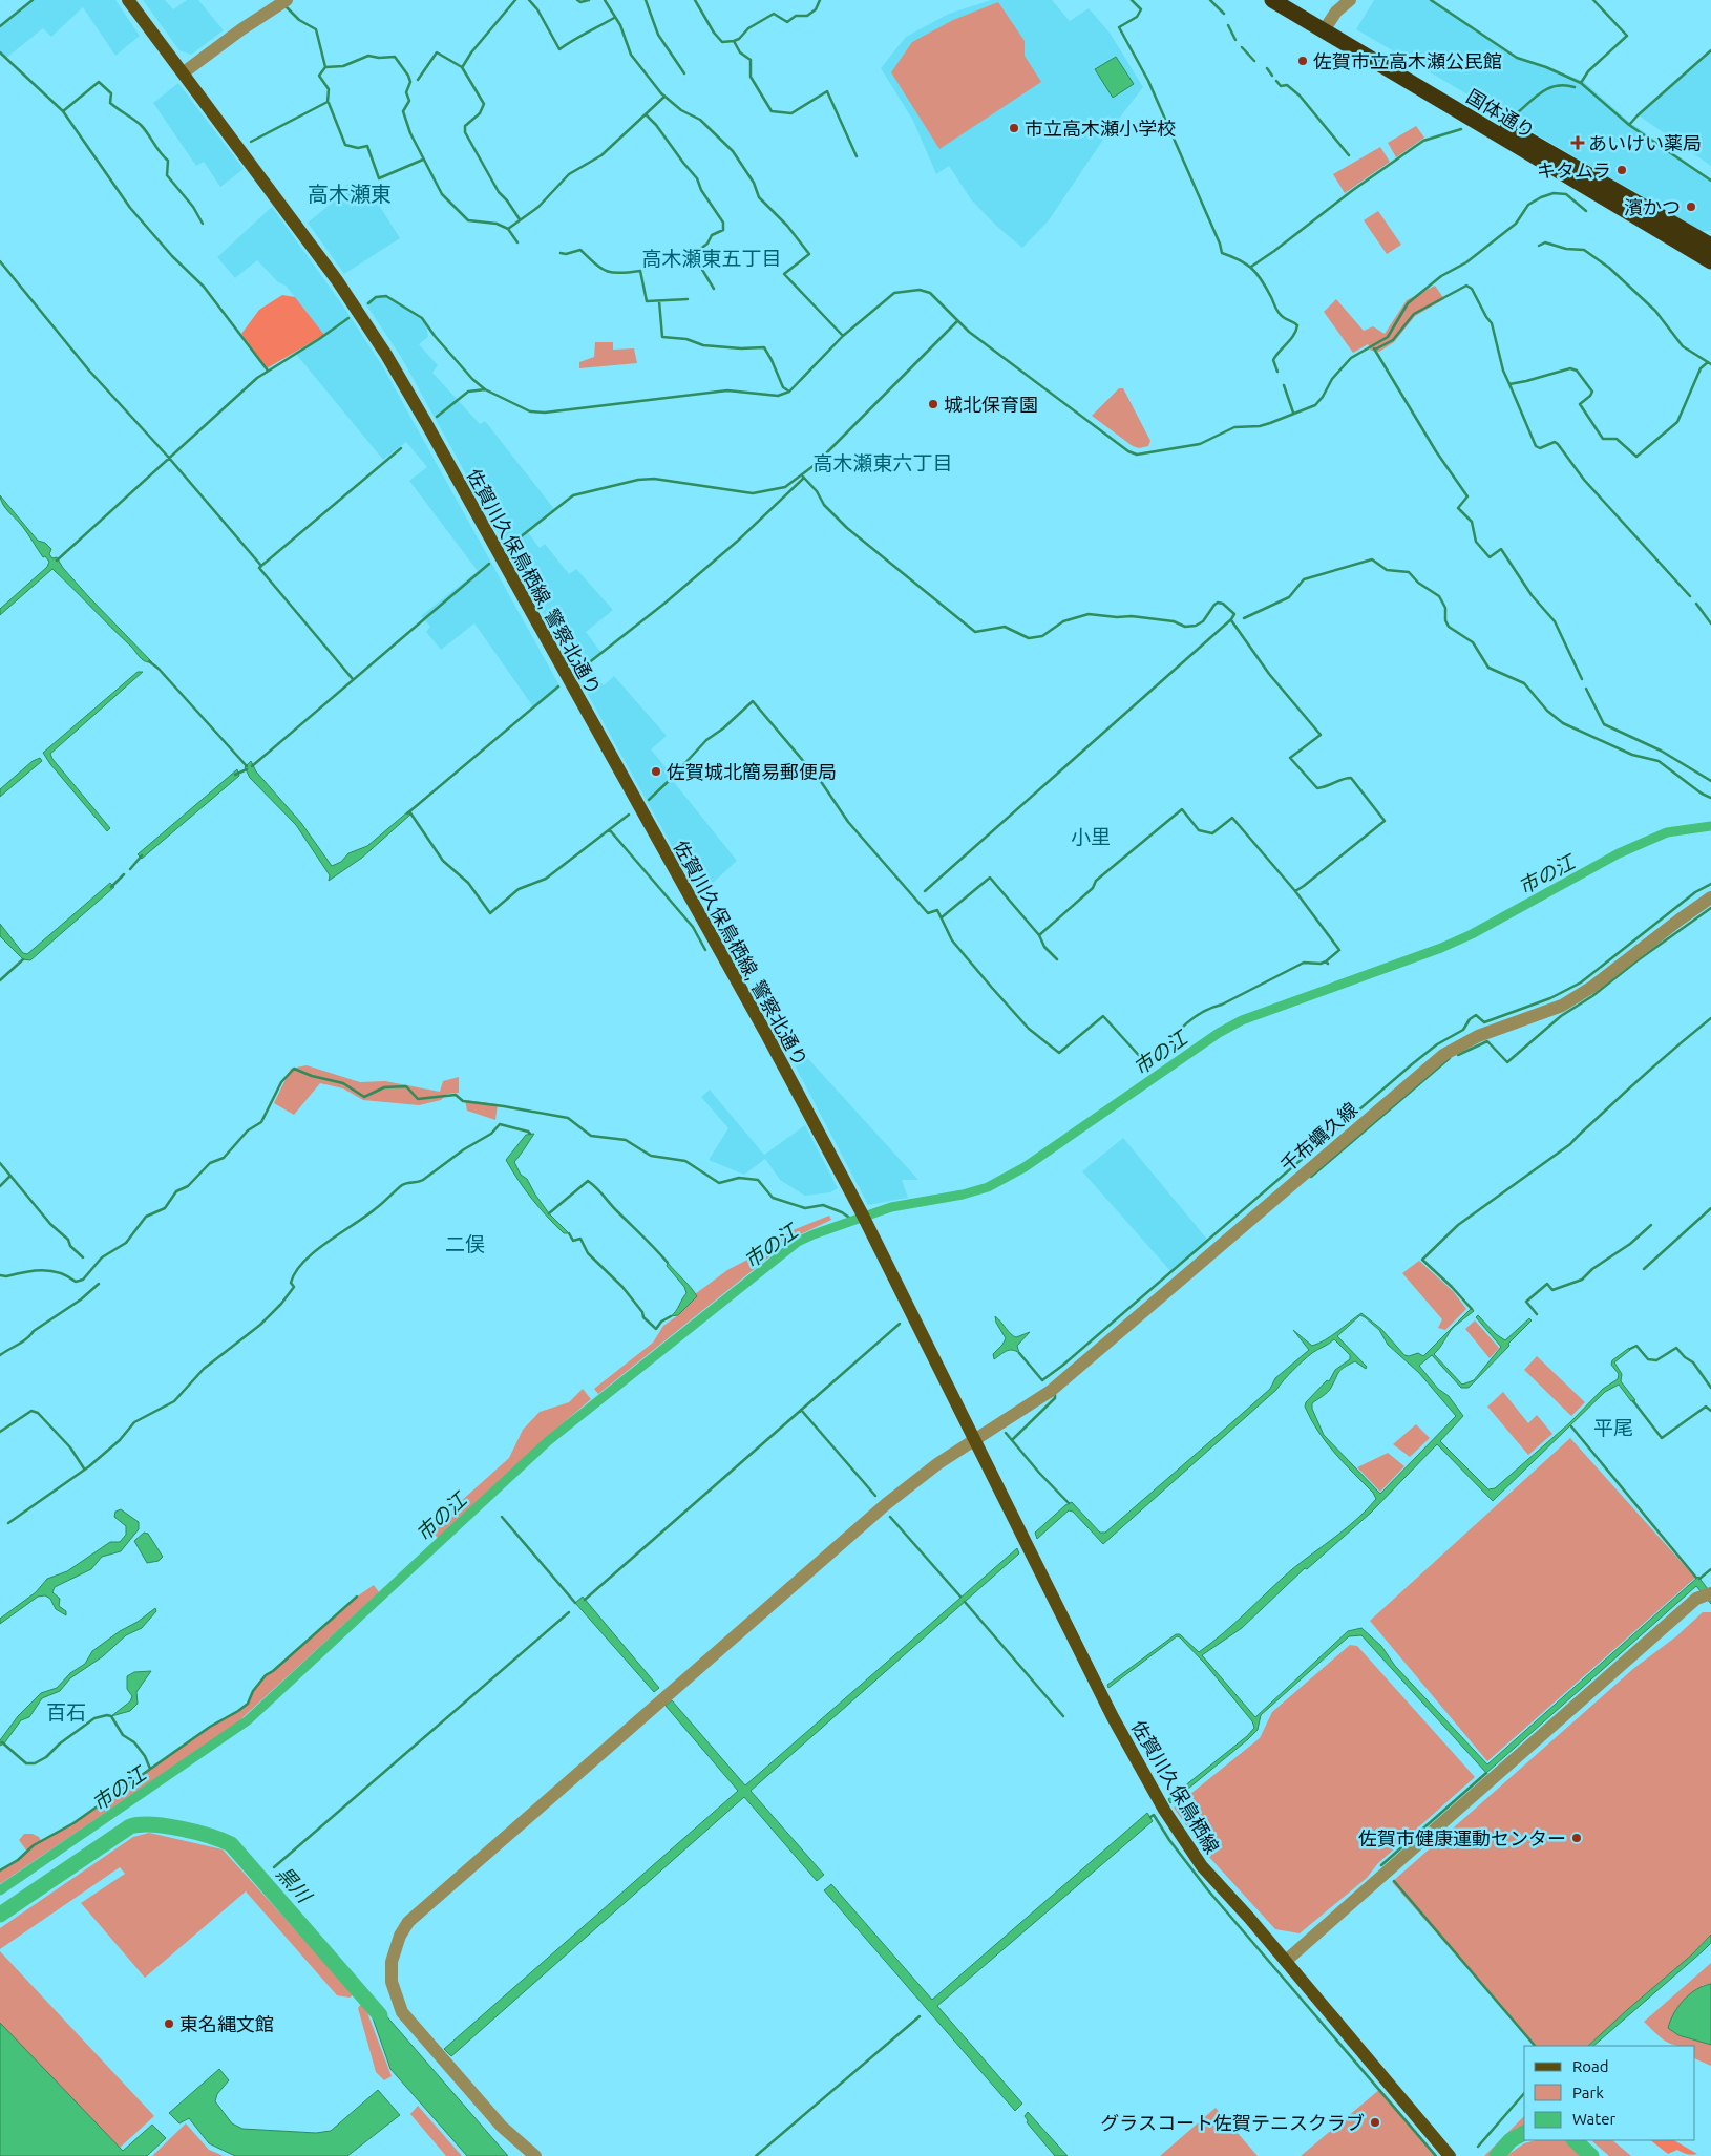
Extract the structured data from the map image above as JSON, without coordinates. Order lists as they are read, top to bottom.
{
  "streets": {
    "highway": ["国体通り"],
    "main road": ["佐賀川久保鳥栖線, 警察北通り", "佐賀川久保鳥栖線"],
    "street": ["千布蠣久線"]
  },
  "crossings": [
    ["佐賀川久保鳥栖線, 警察北通り", "千布蠣久線"],
    ["佐賀川久保鳥栖線, 警察北通り", "佐賀川久保鳥栖線"],
    ["千布蠣久線", "佐賀川久保鳥栖線"]
  ],
  "districts": [
    "高木瀬東",
    "高木瀬東五丁目",
    "高木瀬東六丁目",
    "小里",
    "二俣",
    "平尾",
    "百石"
  ],
  "water": ["市の江", "黒川"],
  "places": {
    "other": [
      "佐賀市立高木瀬公民館",
      "市立高木瀬小学校",
      "キタムラ",
      "濱かつ",
      "城北保育園",
      "佐賀城北簡易郵便局",
      "佐賀市健康運動センター",
      "東名縄文館",
      "グラスコート佐賀テニスクラブ"
    ],
    "health": ["あいけい薬局"]
  },
  "legend": ["Road", "Park", "Water"]
}
